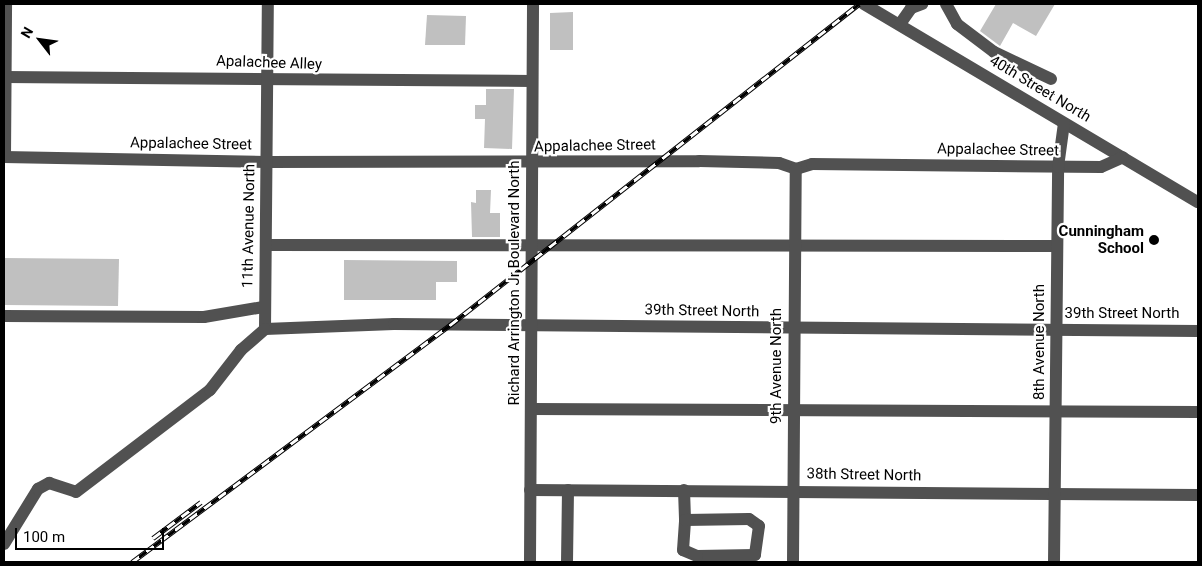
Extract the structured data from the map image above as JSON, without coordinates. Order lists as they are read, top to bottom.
{
  "streets": {
    "street": [
      "Apalachee Alley",
      "40th Street North",
      "Appalachee Street",
      "11th Avenue North",
      "Richard Arrington Jr Boulevard North",
      "39th Street North",
      "8th Avenue North",
      "9th Avenue North",
      "38th Street North"
    ]
  },
  "crossings": [
    ["Apalachee Alley", "11th Avenue North"],
    ["Apalachee Alley", "Richard Arrington Jr Boulevard North"],
    ["40th Street North", "Appalachee Street"],
    ["40th Street North", "8th Avenue North"],
    ["Appalachee Street", "11th Avenue North"],
    ["Appalachee Street", "Richard Arrington Jr Boulevard North"],
    ["Appalachee Street", "8th Avenue North"],
    ["Appalachee Street", "9th Avenue North"],
    ["11th Avenue North", "39th Street North"],
    ["Richard Arrington Jr Boulevard North", "39th Street North"],
    ["Richard Arrington Jr Boulevard North", "38th Street North"],
    ["39th Street North", "8th Avenue North"],
    ["39th Street North", "9th Avenue North"],
    ["8th Avenue North", "38th Street North"],
    ["9th Avenue North", "38th Street North"]
  ],
  "places": ["Cunningham School"],
  "scale_bar": "100 m",
  "north": "top left"
}
